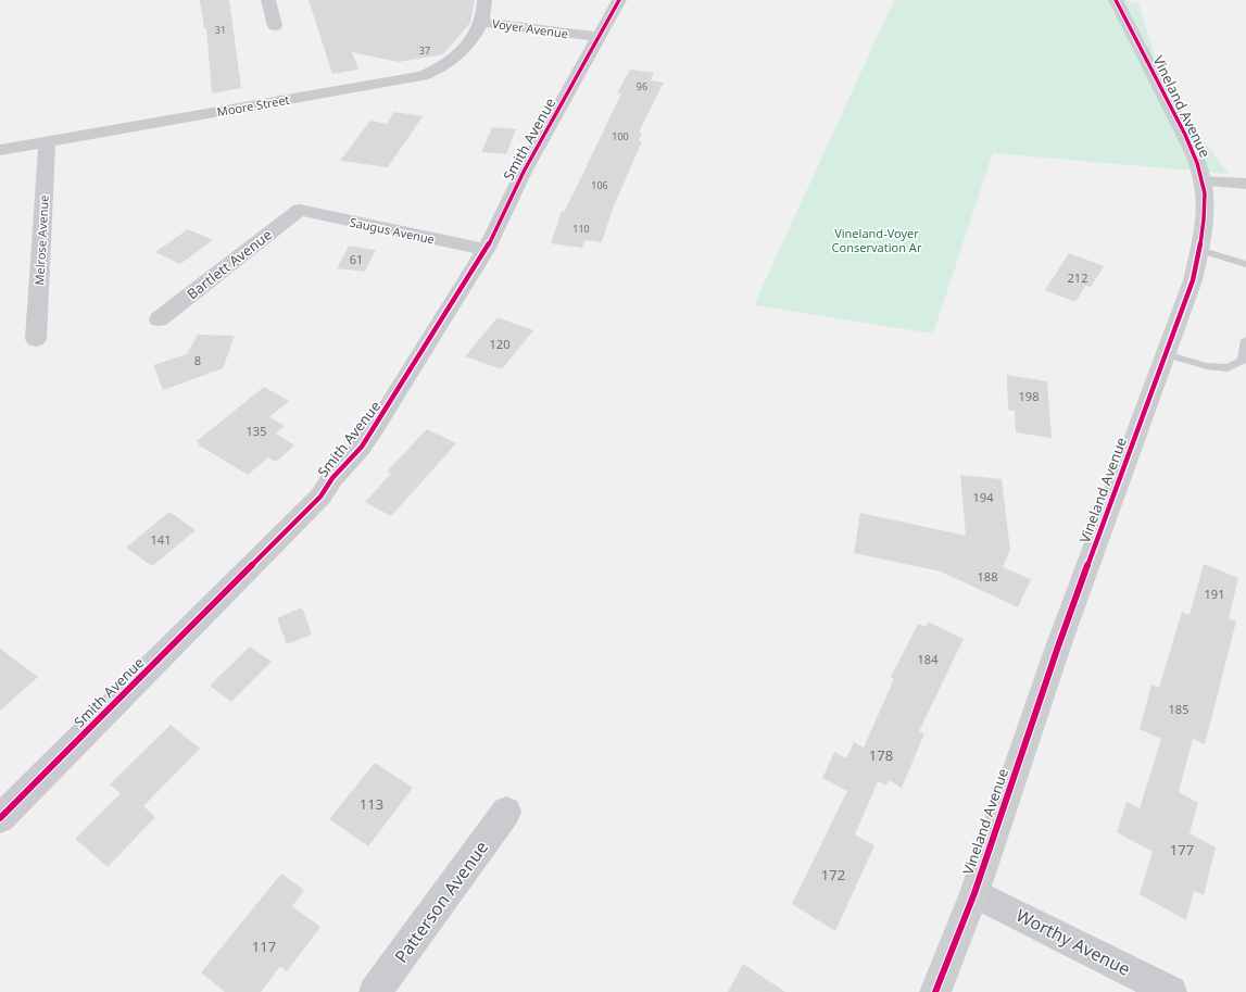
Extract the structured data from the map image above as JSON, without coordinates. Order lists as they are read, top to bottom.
{
  "streets": {
    "street": [
      "Voyer Avenue",
      "Moore Street",
      "Vineland Avenue",
      "Smith Avenue",
      "Saugus Avenue",
      "Melrose Avenue",
      "Bartlett Avenue",
      "Patterson Avenue",
      "Worthy Avenue"
    ]
  },
  "crossings": [
    ["Voyer Avenue", "Moore Street"],
    ["Voyer Avenue", "Smith Avenue"],
    ["Moore Street", "Melrose Avenue"],
    ["Vineland Avenue", "Worthy Avenue"],
    ["Smith Avenue", "Saugus Avenue"],
    ["Saugus Avenue", "Bartlett Avenue"]
  ],
  "parks": ["Vineland-Voyer Conservation Ar"],
  "house_numbers": [
    "31",
    "37",
    "96",
    "100",
    "106",
    "110",
    "61",
    "212",
    "120",
    "8",
    "198",
    "135",
    "194",
    "141",
    "188",
    "191",
    "184",
    "185",
    "178",
    "113",
    "177",
    "172",
    "117"
  ]
}
